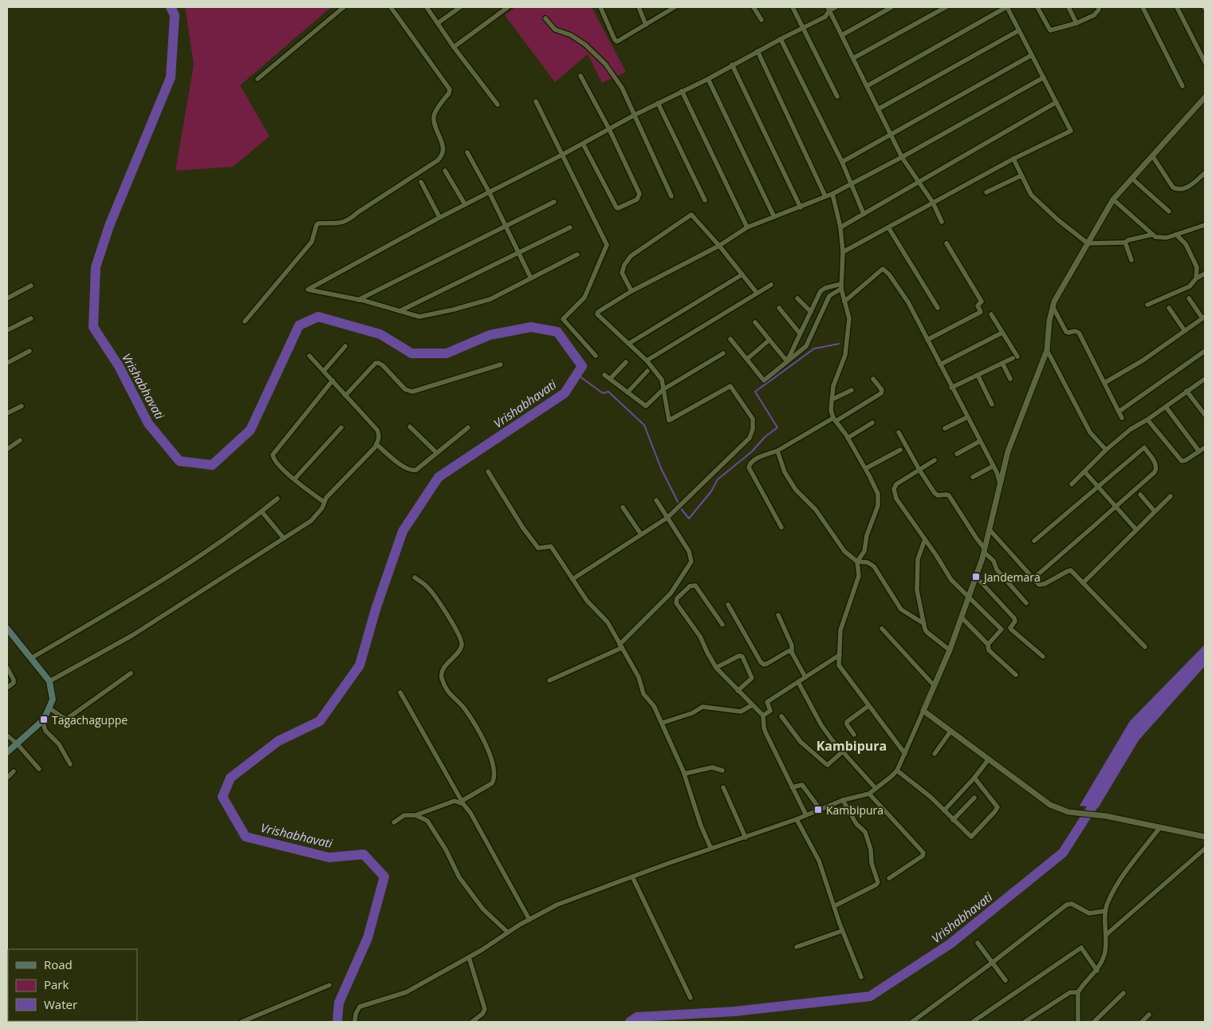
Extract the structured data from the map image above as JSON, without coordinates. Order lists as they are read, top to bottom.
{
  "districts": ["Kambipura"],
  "water": ["Vrishabhavati"],
  "places": {
    "transit": ["Jandemara", "Tagachaguppe", "Kambipura"]
  },
  "legend": ["Road", "Park", "Water"]
}
